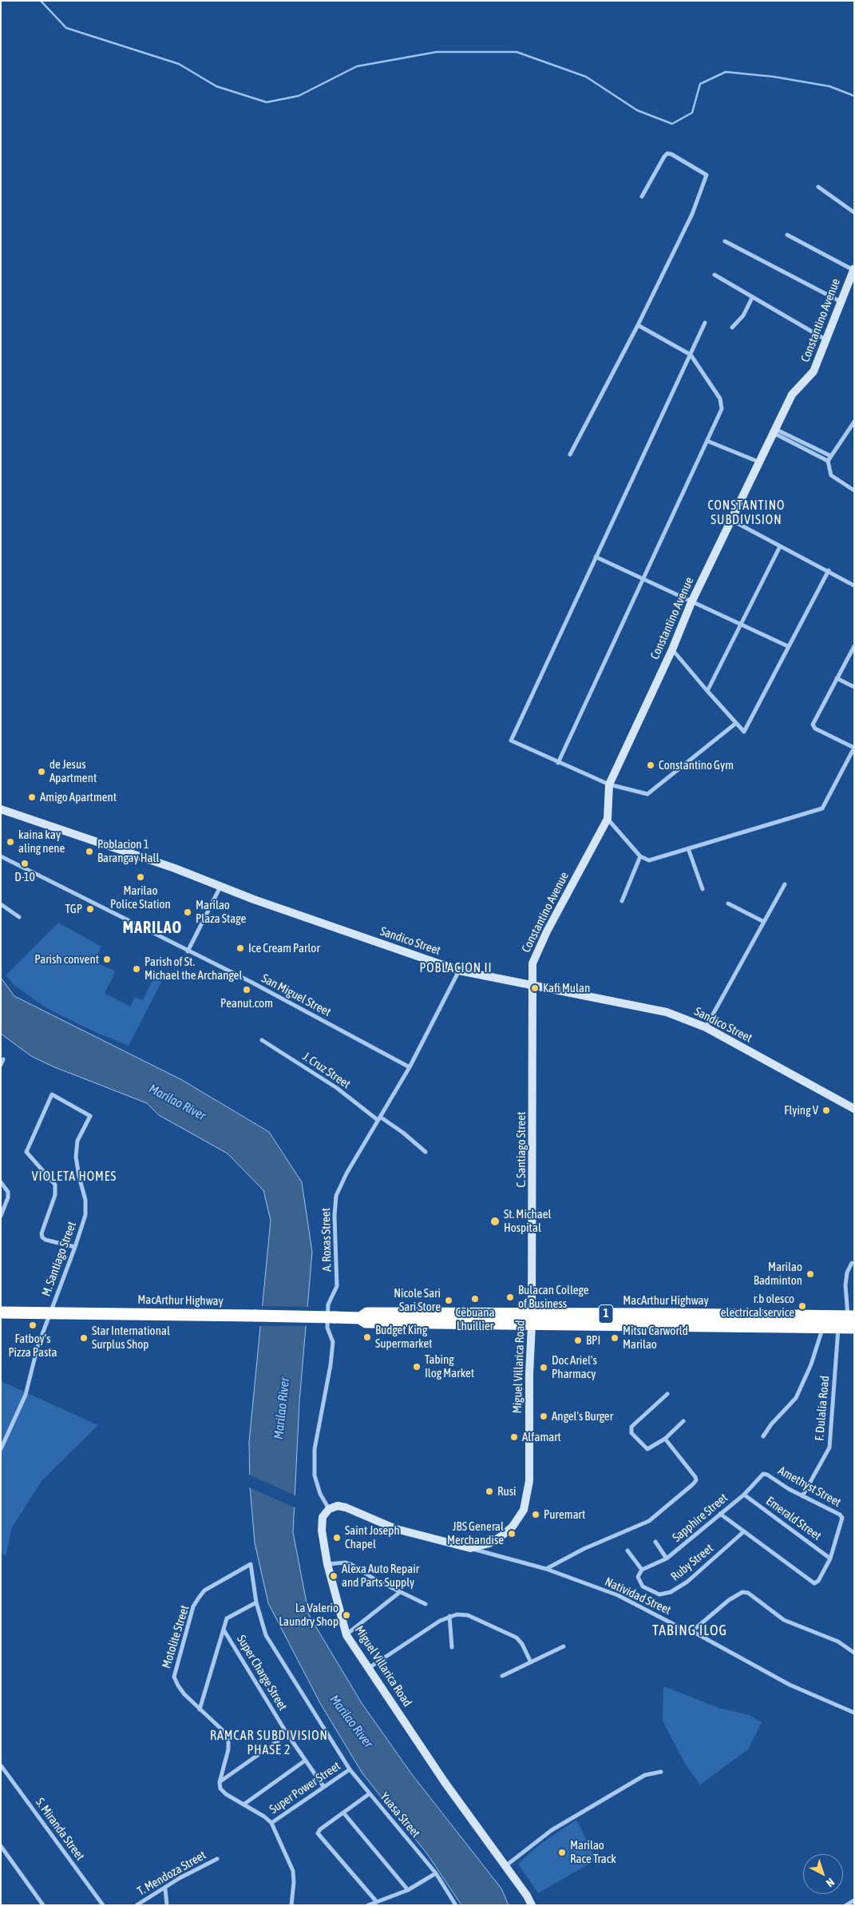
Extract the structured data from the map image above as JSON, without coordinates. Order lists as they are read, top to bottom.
{
  "streets": {
    "highway": ["MacArthur Highway", "1"],
    "main road": [
      "Constantino Avenue",
      "Sandico Street",
      "C. Santiago Street",
      "Miguel Villarica Road"
    ],
    "street": [
      "San Miguel Street",
      "J. Cruz Street",
      "A. Roxas Street",
      "M. Santiago Street",
      "F. Dulalia Road",
      "Amethyst Street",
      "Sapphire Street",
      "Emerald Street",
      "Ruby Street",
      "Natividad Street",
      "Motolite Street",
      "Super Charge Street",
      "Super Power Street",
      "Yuasa Street",
      "S. Miranda Street",
      "T. Mendoza Street"
    ]
  },
  "crossings": [
    ["Constantino Avenue", "Sandico Street"],
    ["Constantino Avenue", "C. Santiago Street"],
    ["Sandico Street", "C. Santiago Street"],
    ["Sandico Street", "A. Roxas Street"],
    ["San Miguel Street", "A. Roxas Street"],
    ["J. Cruz Street", "A. Roxas Street"],
    ["C. Santiago Street", "MacArthur Highway"],
    ["C. Santiago Street", "Miguel Villarica Road"],
    ["A. Roxas Street", "Miguel Villarica Road"],
    ["M. Santiago Street", "MacArthur Highway"],
    ["MacArthur Highway", "Miguel Villarica Road"],
    ["MacArthur Highway", "F. Dulalia Road"],
    ["Miguel Villarica Road", "Natividad Street"],
    ["F. Dulalia Road", "Amethyst Street"],
    ["Amethyst Street", "Sapphire Street"],
    ["Amethyst Street", "Emerald Street"],
    ["Sapphire Street", "Emerald Street"],
    ["Sapphire Street", "Ruby Street"],
    ["Motolite Street", "Yuasa Street"],
    ["Super Charge Street", "Super Power Street"],
    ["Super Power Street", "Yuasa Street"]
  ],
  "districts": [
    "CONSTANTINO SUBDIVISION",
    "MARILAO",
    "POBLACION II",
    "VIOLETA HOMES",
    "TABING ILOG",
    "RAMCAR SUBDIVISION PHASE 2"
  ],
  "water": ["Marilao River"],
  "places": [
    "Constantino Gym",
    "de Jesus Apartment",
    "Amigo Apartment",
    "kaina kay aling nene",
    "Poblacion 1 Barangay Hall",
    "D-10",
    "Marilao Police Station",
    "TGP",
    "Marilao Plaza Stage",
    "Ice Cream Parlor",
    "Parish convent",
    "Parish of St. Michael the Archangel",
    "Kafi Mulan",
    "Peanut.com",
    "Flying V",
    "St. Michael Hospital",
    "Marilao Badminton",
    "Bulacan College of Business",
    "Cebuana Lhuillier",
    "Nicole Sari Sari Store",
    "r.b olesco electrical service",
    "Fatboy's Pizza Pasta",
    "Budget King Supermarket",
    "Star International Surplus Shop",
    "Mitsu Carworld Marilao",
    "BPI",
    "Tabing Ilog Market",
    "Doc Ariel's Pharmacy",
    "Angel's Burger",
    "Alfamart",
    "Rusi",
    "Puremart",
    "JBS General Merchandise",
    "Saint Joseph Chapel",
    "Alexa Auto Repair and Parts Supply",
    "La Valerio Laundry Shop",
    "Marilao Race Track"
  ],
  "north": "bottom right"
}
